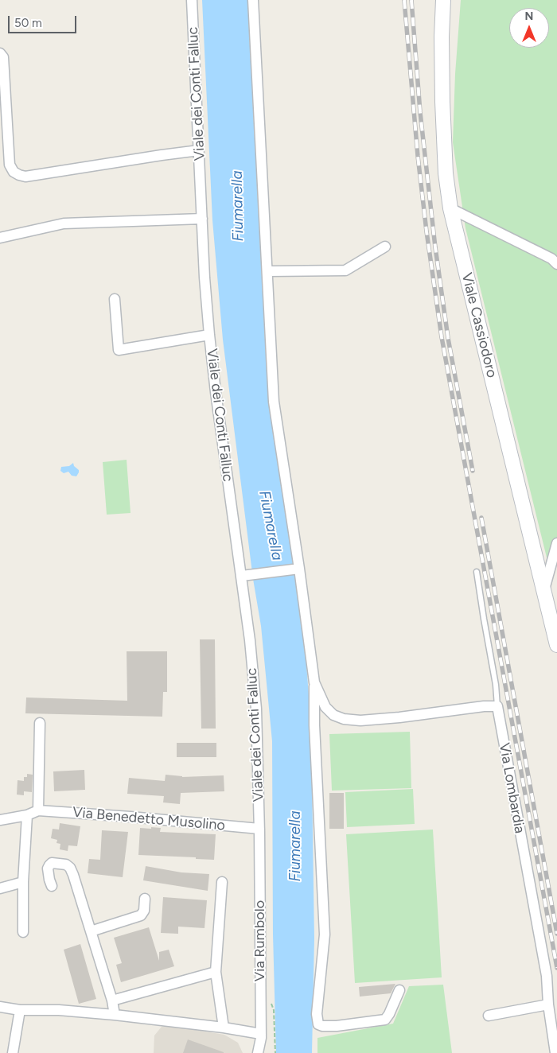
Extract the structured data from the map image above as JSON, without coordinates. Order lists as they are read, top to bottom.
{
  "streets": {
    "main road": ["Viale Cassiodoro"],
    "street": [
      "Viale dei Conti Falluc",
      "Via Lombardia",
      "Via Benedetto Musolino",
      "Via Rumbolo"
    ]
  },
  "crossings": [
    ["Viale dei Conti Falluc", "Via Benedetto Musolino"],
    ["Viale dei Conti Falluc", "Via Rumbolo"],
    ["Via Benedetto Musolino", "Via Rumbolo"]
  ],
  "water": ["Fiumarella"],
  "scale_bar": "50 m",
  "north": "top"
}
